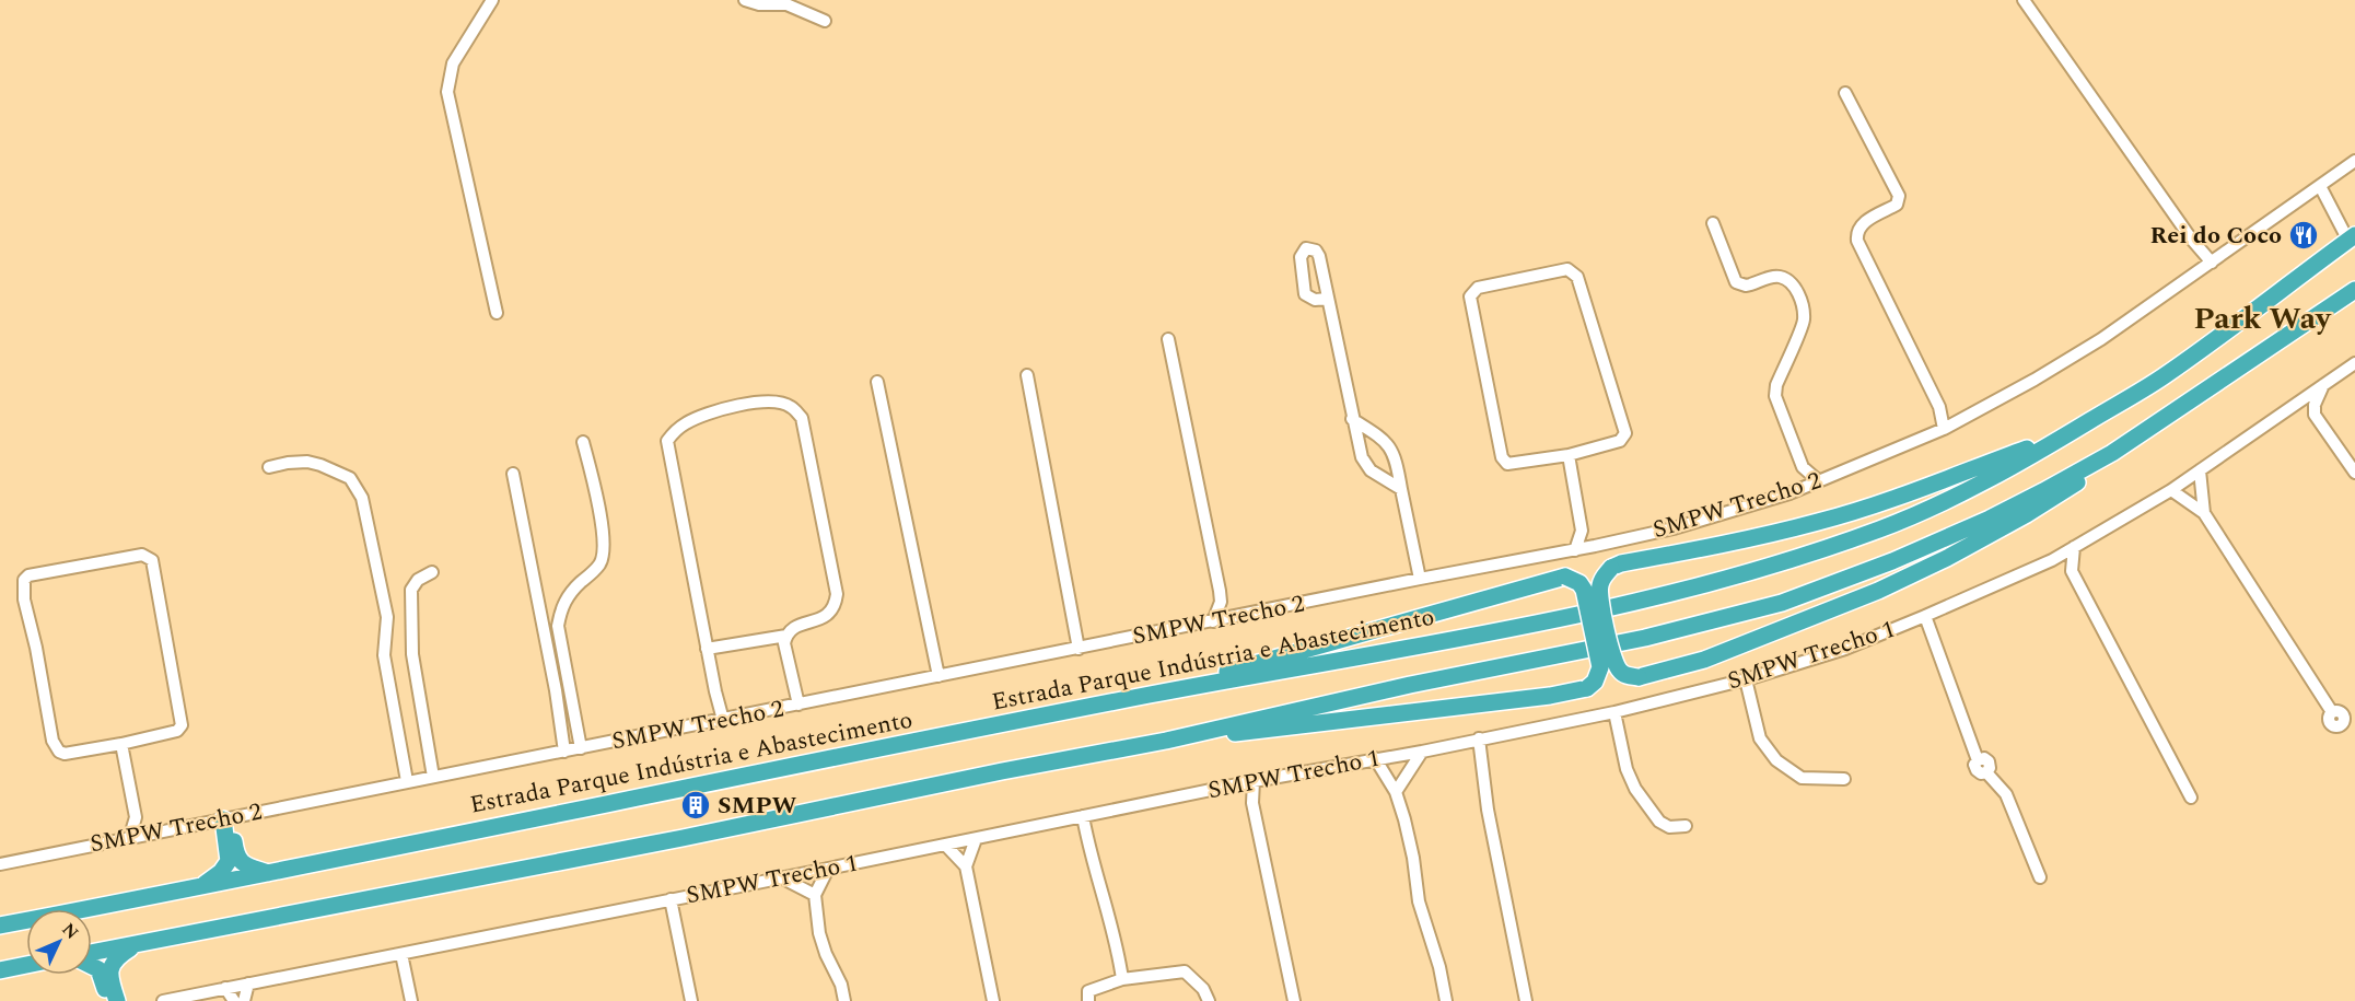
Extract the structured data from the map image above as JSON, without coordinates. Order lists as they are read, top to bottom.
{
  "streets": {
    "highway": ["Estrada Parque Indústria e Abastecimento"],
    "street": ["SMPW Trecho 2", "SMPW Trecho 1"]
  },
  "districts": ["Park Way"],
  "places": {
    "restaurant": ["Rei do Coco"],
    "building": ["SMPW"]
  },
  "north": "top right"
}
